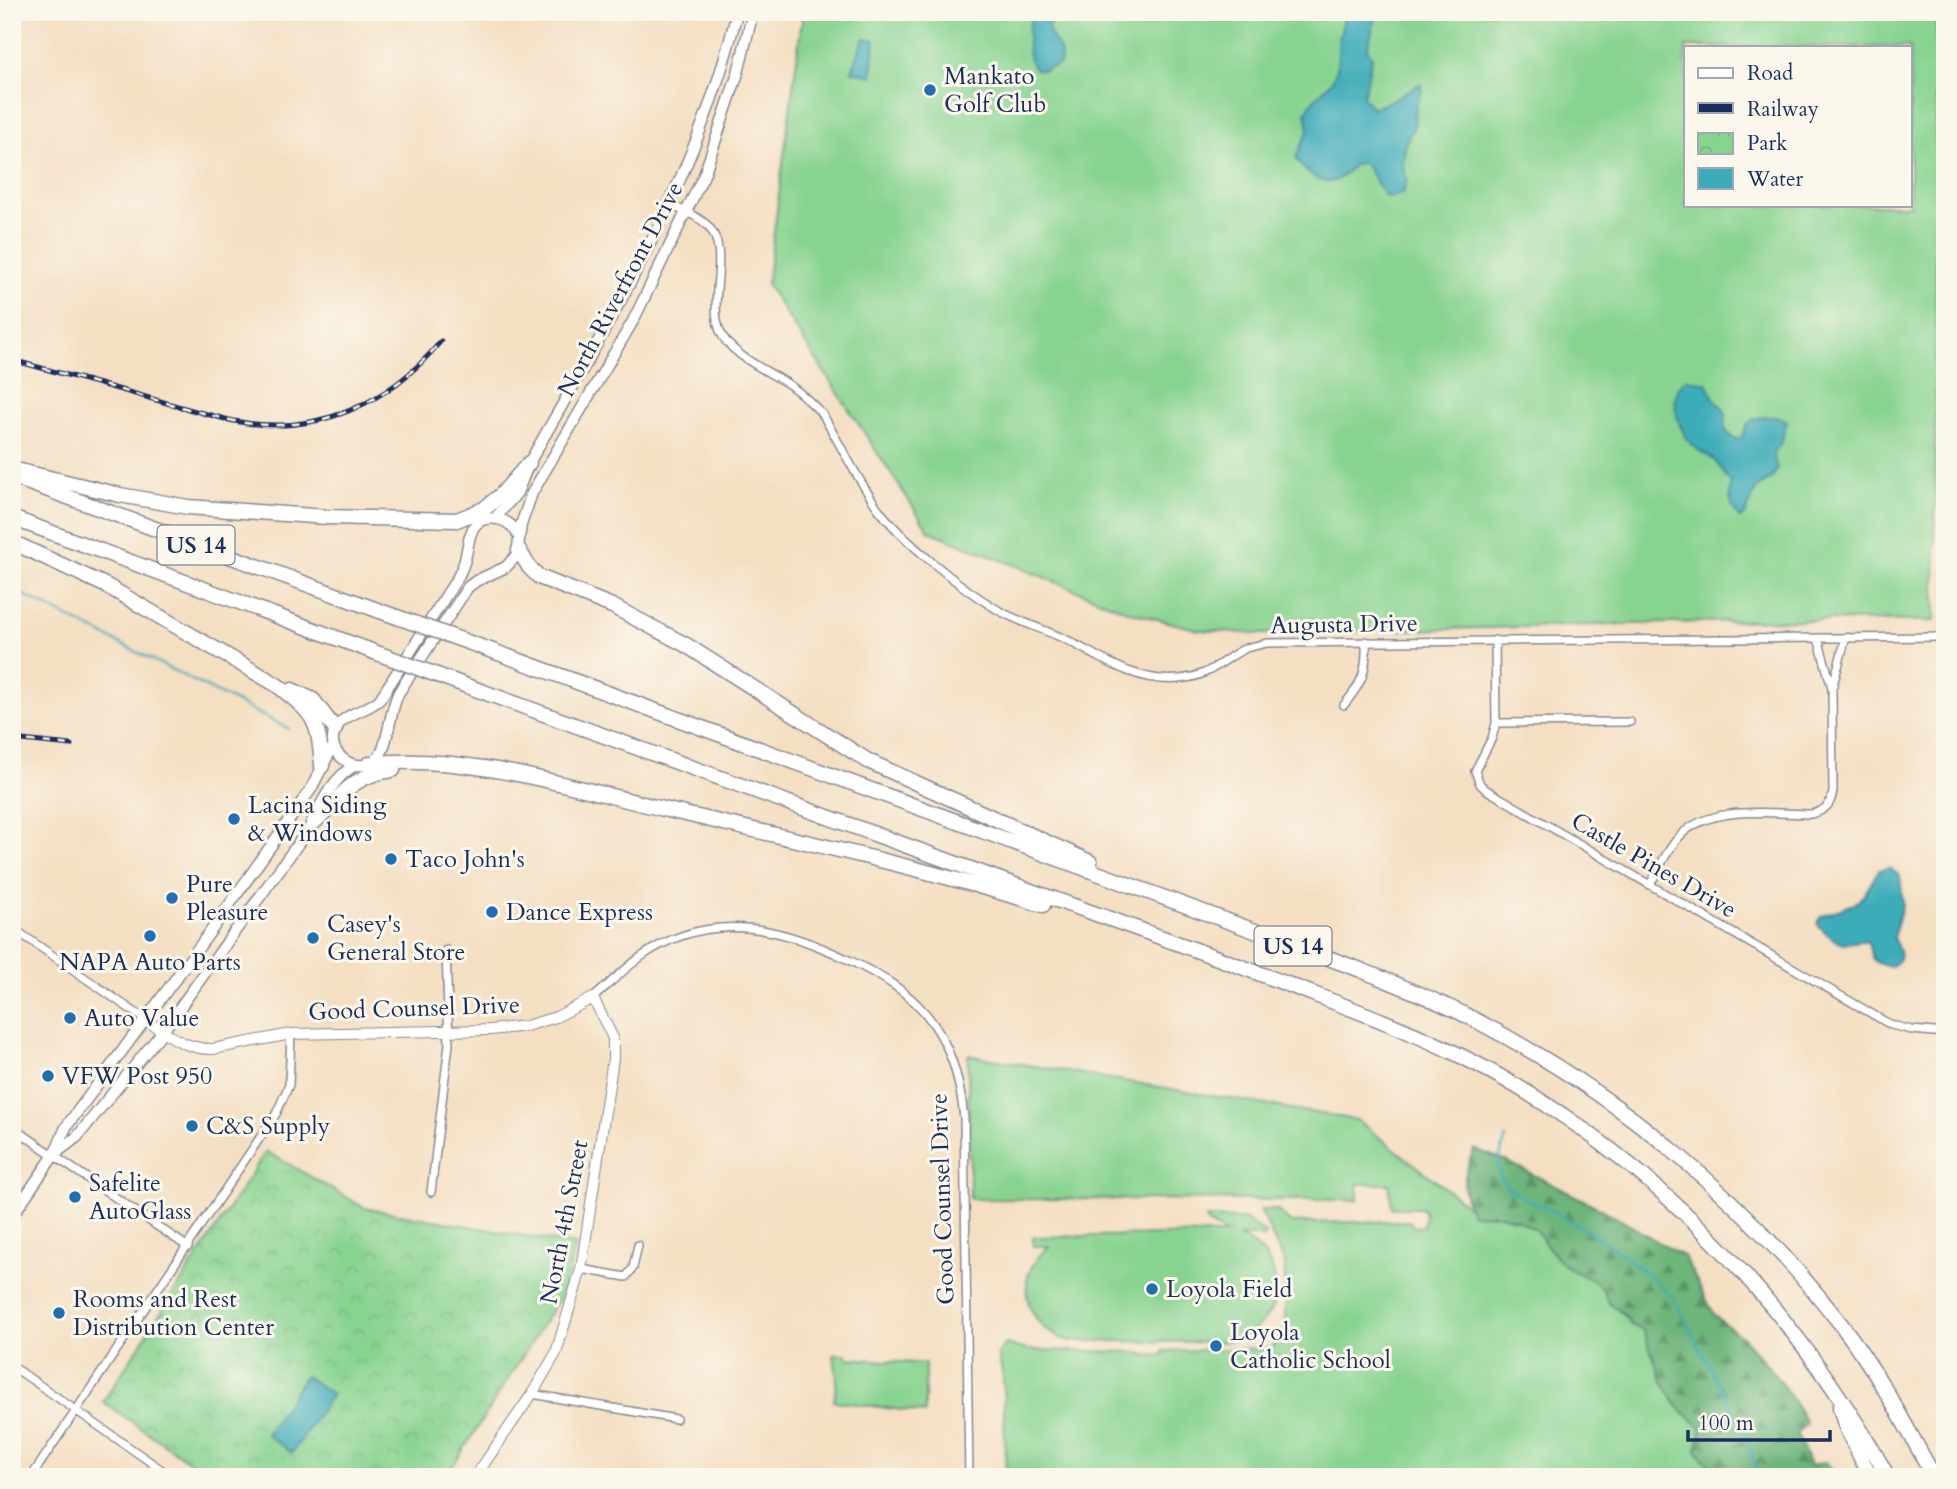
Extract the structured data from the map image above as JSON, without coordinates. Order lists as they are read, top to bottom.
{
  "streets": {
    "highway": ["US 14"],
    "main road": ["North Riverfront Drive"],
    "street": [
      "Augusta Drive",
      "Castle Pines Drive",
      "Good Counsel Drive",
      "North 4th Street"
    ]
  },
  "crossings": [
    ["North Riverfront Drive", "Augusta Drive"],
    ["Augusta Drive", "Castle Pines Drive"],
    ["Good Counsel Drive", "North 4th Street"]
  ],
  "places": [
    "Mankato Golf Club",
    "Lacina Siding & Windows",
    "Taco John's",
    "Pure Pleasure",
    "Dance Express",
    "NAPA Auto Parts",
    "Casey's General Store",
    "Auto Value",
    "VFW Post 950",
    "C&S Supply",
    "Safelite AutoGlass",
    "Loyola Field",
    "Rooms and Rest Distribution Center",
    "Loyola Catholic School"
  ],
  "legend": [
    "Road",
    "Railway",
    "Park",
    "Water"
  ],
  "scale_bar": "100 m"
}
